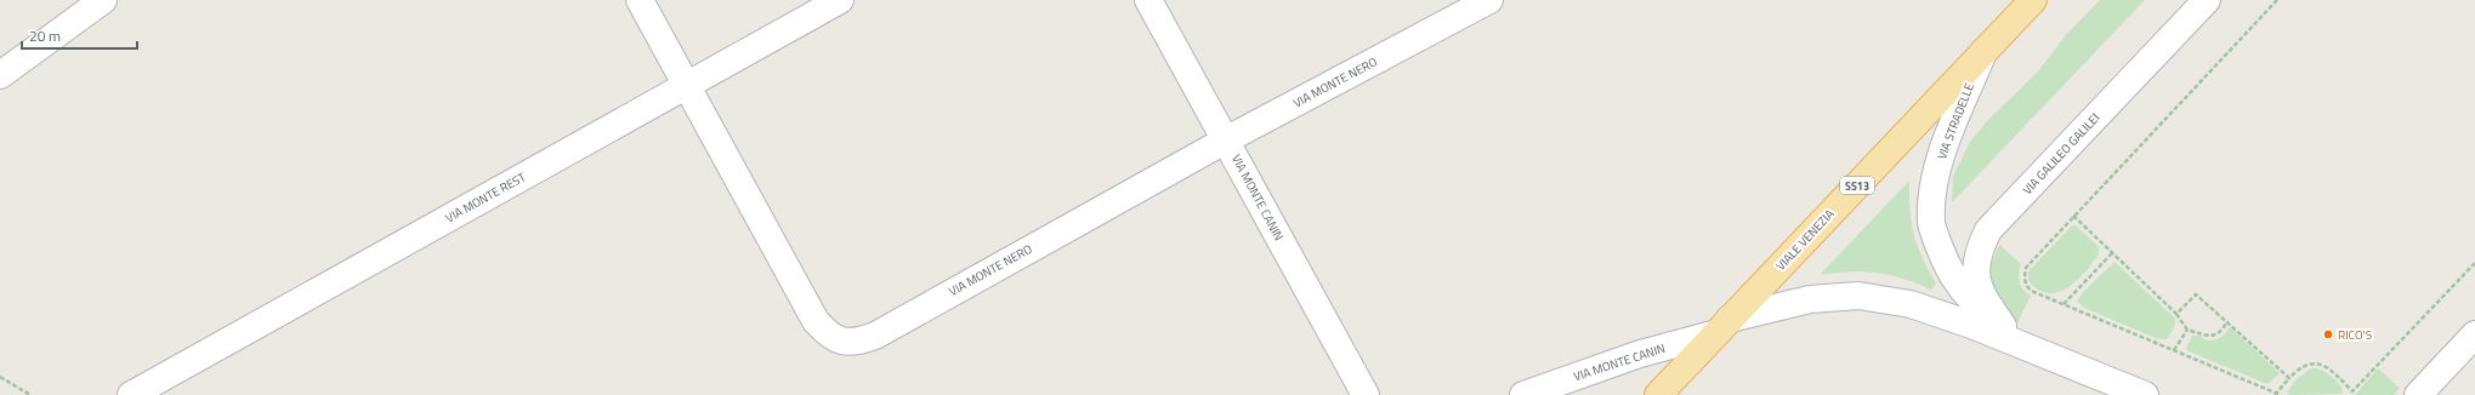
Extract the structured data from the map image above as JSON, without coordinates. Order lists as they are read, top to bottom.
{
  "streets": {
    "main road": ["SS13", "VIALE VENEZIA"],
    "street": [
      "VIA MONTE NERO",
      "VIA STRADELLE",
      "VIA GALILEO GALILEI",
      "VIA MONTE REST",
      "VIA MONTE CANIN"
    ]
  },
  "crossings": [
    ["VIA MONTE NERO", "VIA MONTE REST"],
    ["VIA MONTE NERO", "VIA MONTE CANIN"],
    ["VIA STRADELLE", "VIA GALILEO GALILEI"],
    ["VIA STRADELLE", "VIA MONTE CANIN"],
    ["VIA STRADELLE", "VIALE VENEZIA"],
    ["VIA MONTE CANIN", "VIALE VENEZIA"]
  ],
  "places": ["RICO'S"],
  "scale_bar": "20 m"
}
